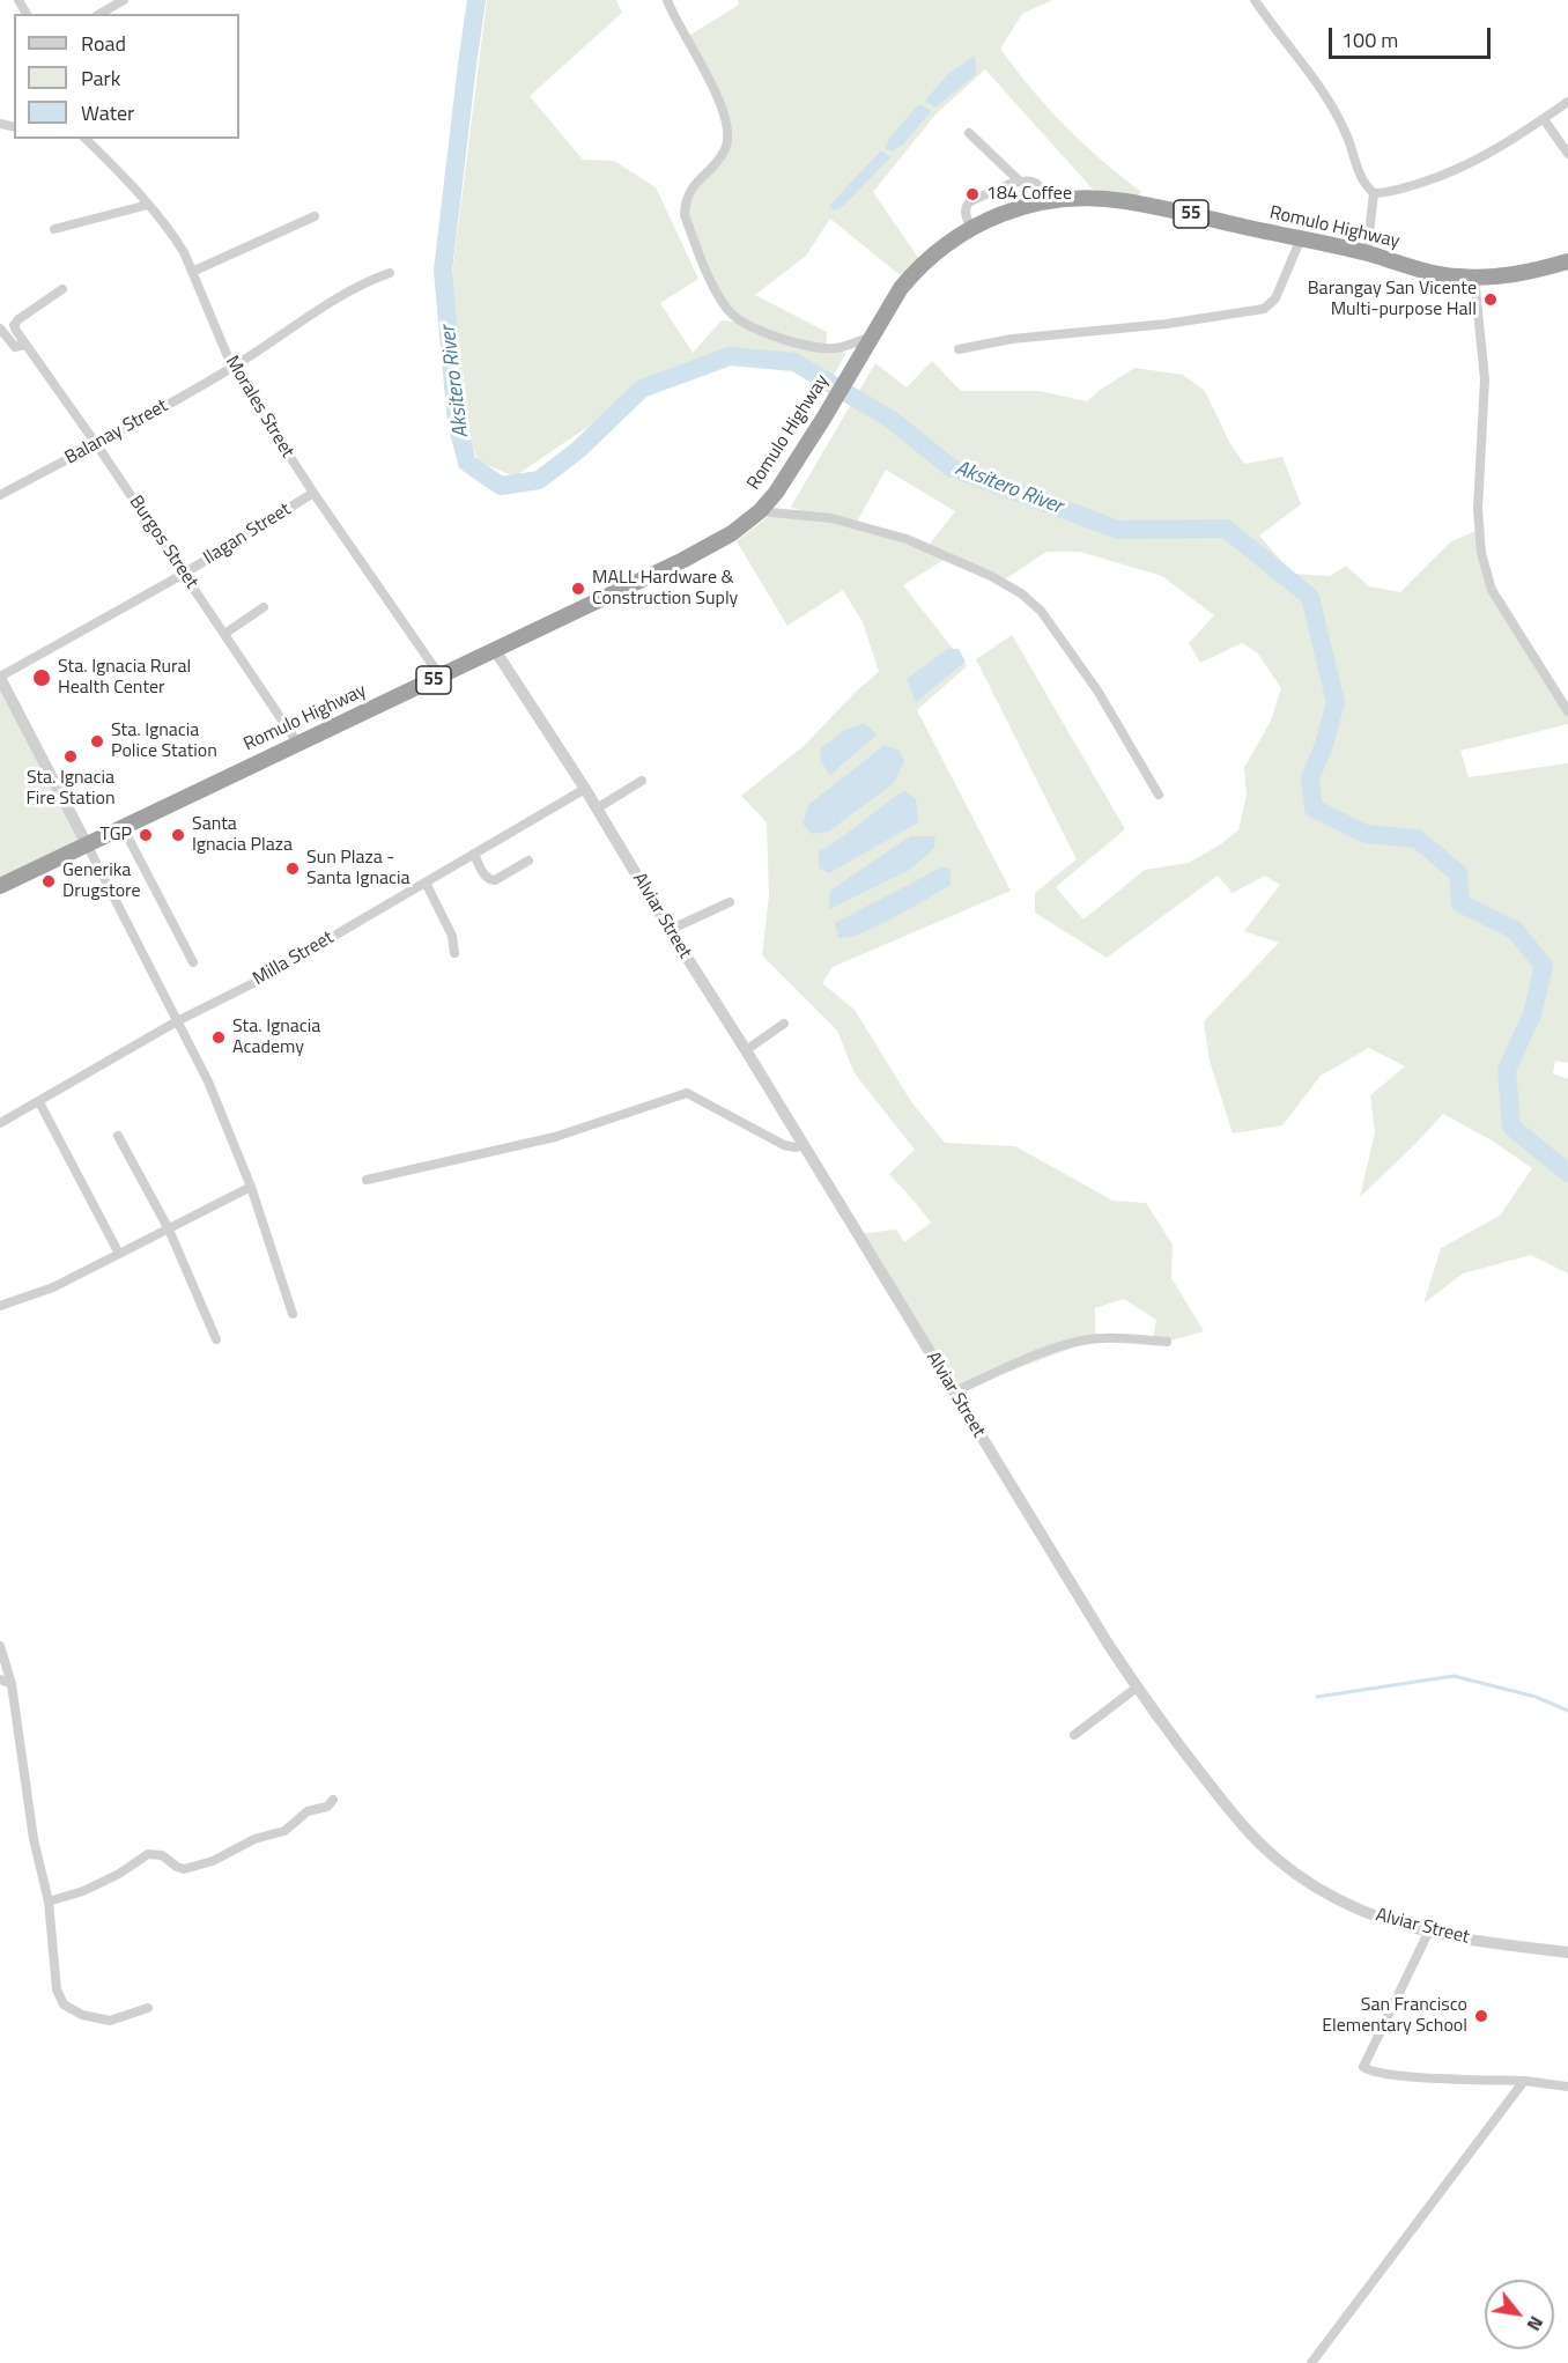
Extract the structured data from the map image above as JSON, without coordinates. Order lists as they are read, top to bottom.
{
  "streets": {
    "highway": ["55", "Romulo Highway"],
    "street": [
      "Morales Street",
      "Balanay Street",
      "Ilagan Street",
      "Burgos Street",
      "Alviar Street",
      "Milla Street"
    ]
  },
  "crossings": [
    ["Romulo Highway", "Morales Street"],
    ["Romulo Highway", "Burgos Street"],
    ["Romulo Highway", "Alviar Street"],
    ["Morales Street", "Balanay Street"],
    ["Morales Street", "Ilagan Street"],
    ["Balanay Street", "Burgos Street"],
    ["Ilagan Street", "Burgos Street"],
    ["Alviar Street", "Milla Street"]
  ],
  "water": ["Aksitero River"],
  "places": [
    "184 Coffee",
    "Barangay San Vicente Multi-purpose Hall",
    "MALL Hardware & Construction Suply",
    "Sta. Ignacia Rural Health Center",
    "Sta. Ignacia Police Station",
    "Sta. Ignacia Fire Station",
    "TGP",
    "Santa Ignacia Plaza",
    "Sun Plaza - Santa Ignacia",
    "Generika Drugstore",
    "Sta. Ignacia Academy",
    "San Francisco Elementary School"
  ],
  "legend": ["Road", "Park", "Water"],
  "scale_bar": "100 m",
  "north": "bottom right"
}
